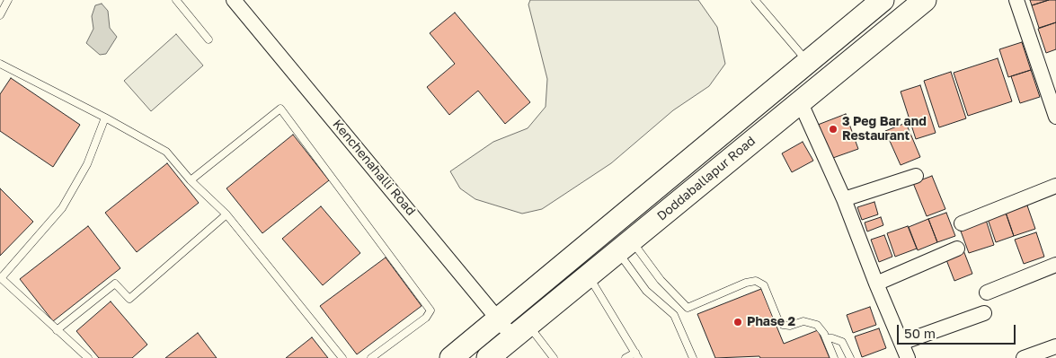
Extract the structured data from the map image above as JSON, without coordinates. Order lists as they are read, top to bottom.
{
  "streets": {
    "main road": ["Doddaballapur Road"],
    "street": ["Kenchenahalli Road"]
  },
  "crossings": [
    ["Kenchenahalli Road", "Doddaballapur Road"]
  ],
  "places": ["3 Peg Bar and Restaurant", "Phase 2"],
  "scale_bar": "50 m"
}
